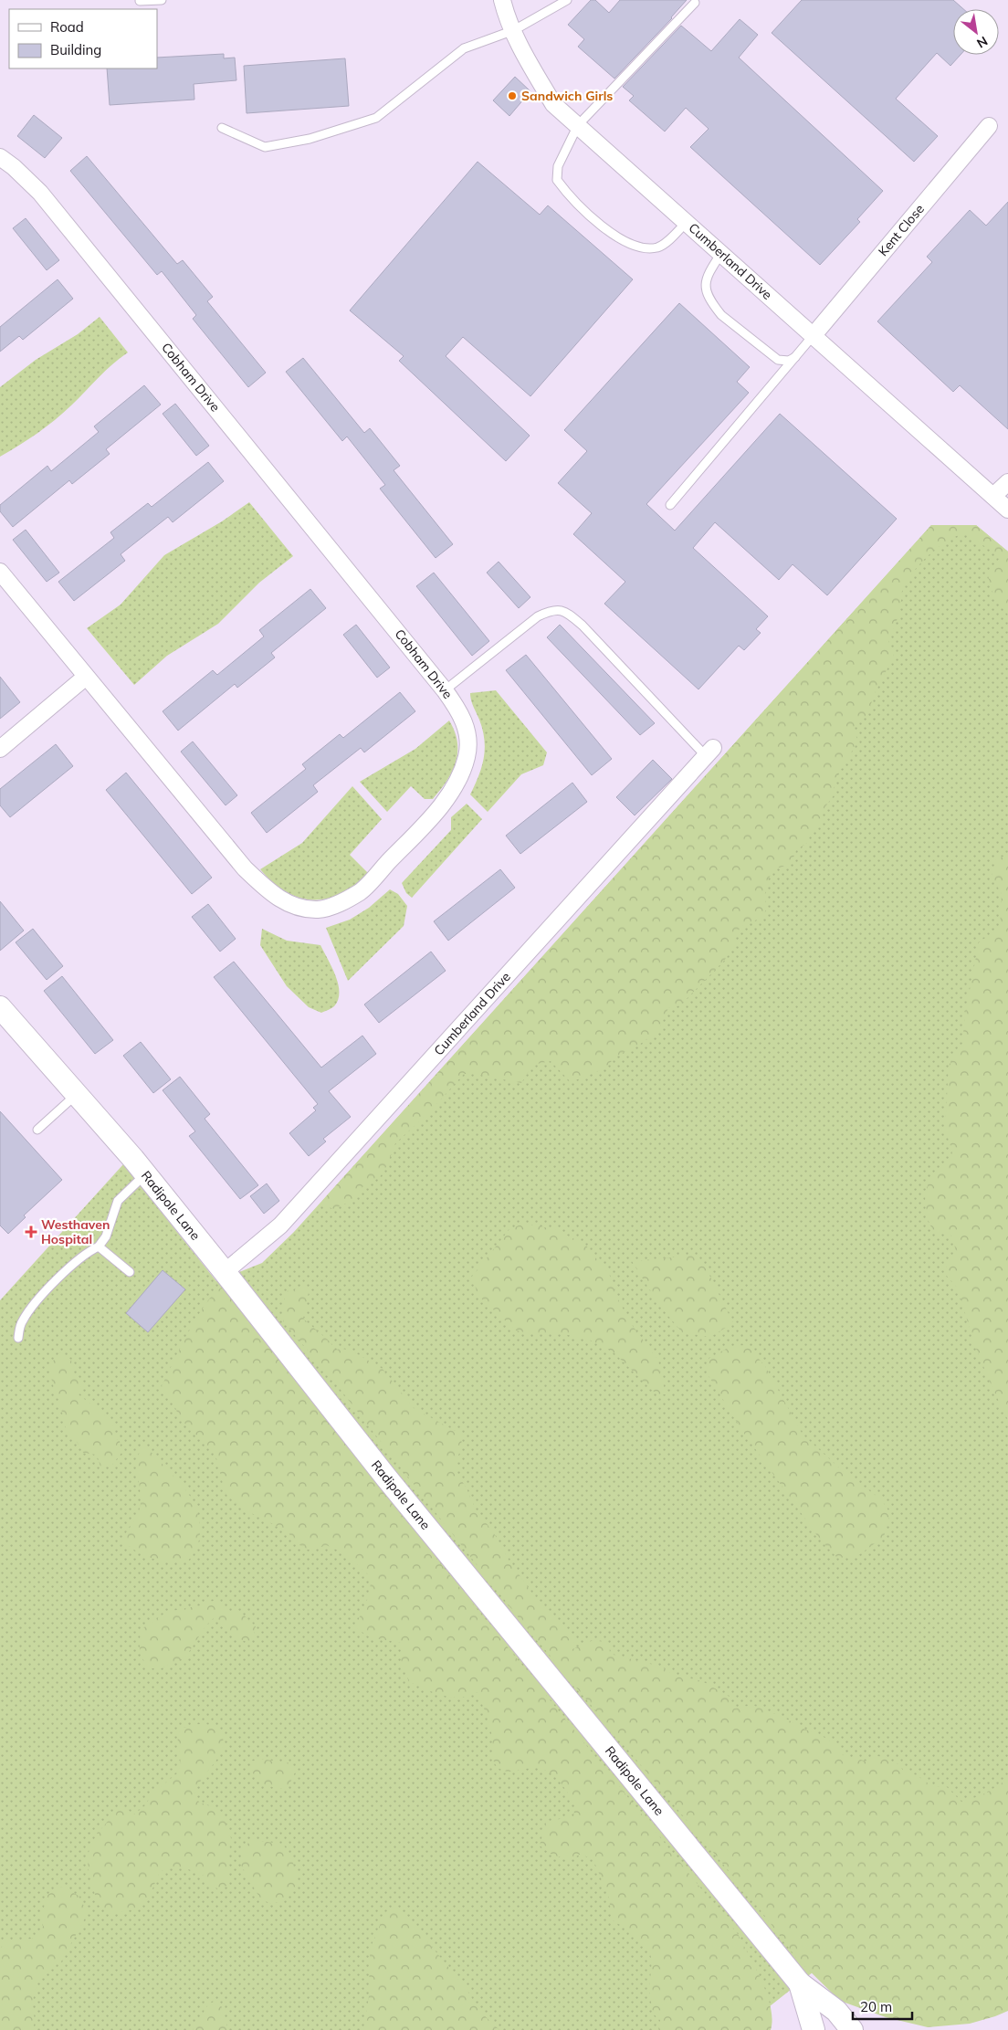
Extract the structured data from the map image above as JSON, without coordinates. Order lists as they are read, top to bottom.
{
  "streets": {
    "main road": ["Radipole Lane"],
    "street": ["Kent Close", "Cumberland Drive", "Cobham Drive"]
  },
  "crossings": [
    ["Kent Close", "Cumberland Drive"],
    ["Cumberland Drive", "Radipole Lane"]
  ],
  "places": {
    "other": ["Sandwich Girls"],
    "health": ["Westhaven Hospital"]
  },
  "legend": ["Road", "Building"],
  "scale_bar": "20 m",
  "north": "bottom right"
}
